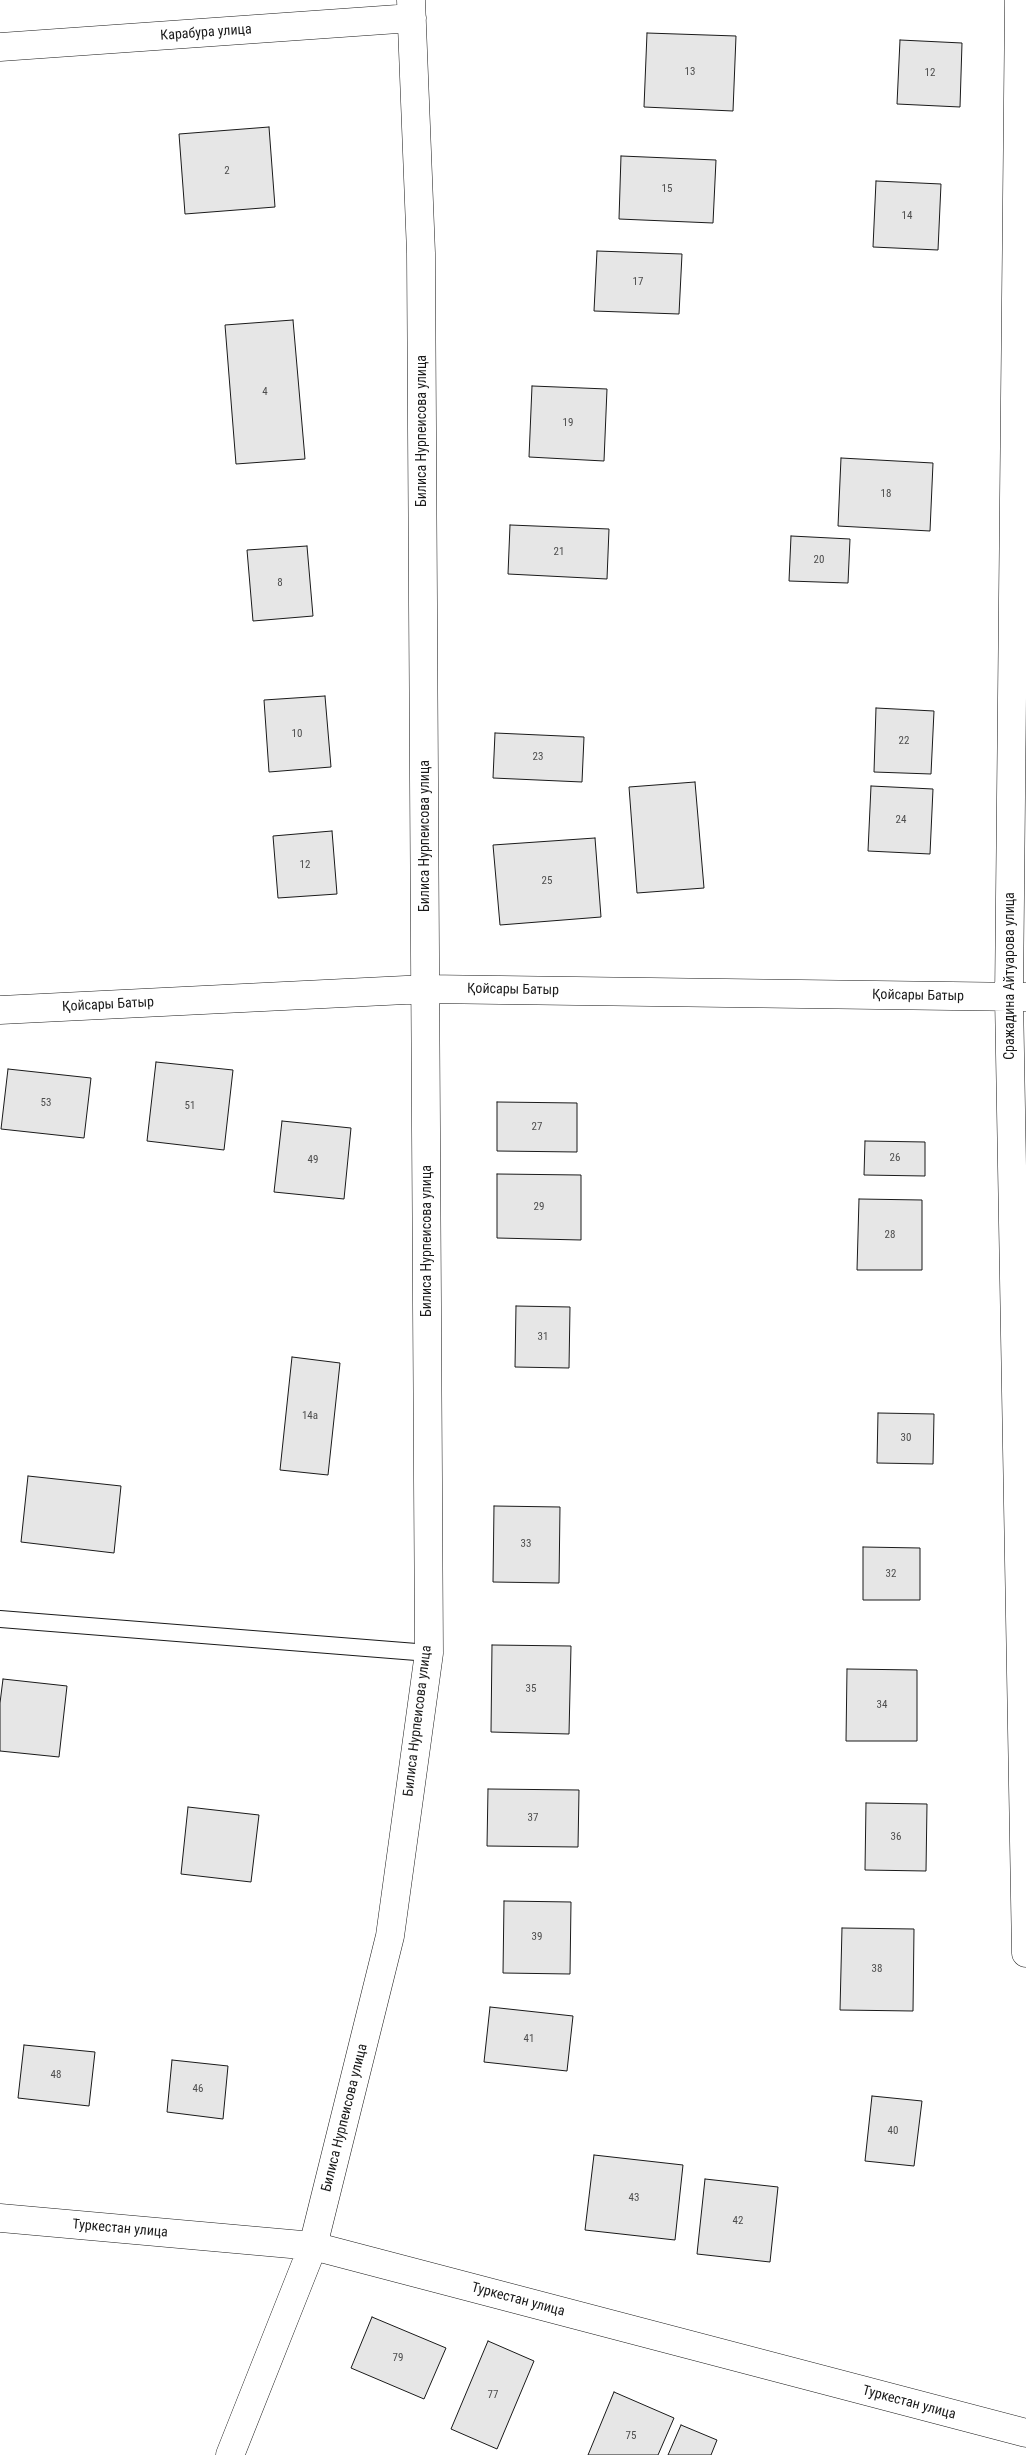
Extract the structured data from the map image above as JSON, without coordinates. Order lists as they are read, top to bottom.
{
  "streets": {
    "street": [
      "Карабура улица",
      "Билиса Нурпеисова улица",
      "Сражадина Айтуарова улица",
      "Қойсары Батыр",
      "Туркестан улица"
    ]
  },
  "crossings": [
    ["Карабура улица", "Билиса Нурпеисова улица"],
    ["Билиса Нурпеисова улица", "Қойсары Батыр"],
    ["Билиса Нурпеисова улица", "Туркестан улица"],
    ["Сражадина Айтуарова улица", "Қойсары Батыр"]
  ],
  "house_numbers": [
    "13",
    "12",
    "2",
    "15",
    "14",
    "17",
    "4",
    "19",
    "18",
    "21",
    "20",
    "8",
    "10",
    "22",
    "23",
    "24",
    "12",
    "25",
    "53",
    "51",
    "27",
    "26",
    "49",
    "29",
    "28",
    "31",
    "14а",
    "30",
    "33",
    "32",
    "35",
    "34",
    "37",
    "36",
    "39",
    "38",
    "41",
    "48",
    "46",
    "40",
    "43",
    "42",
    "79",
    "77",
    "75"
  ]
}
